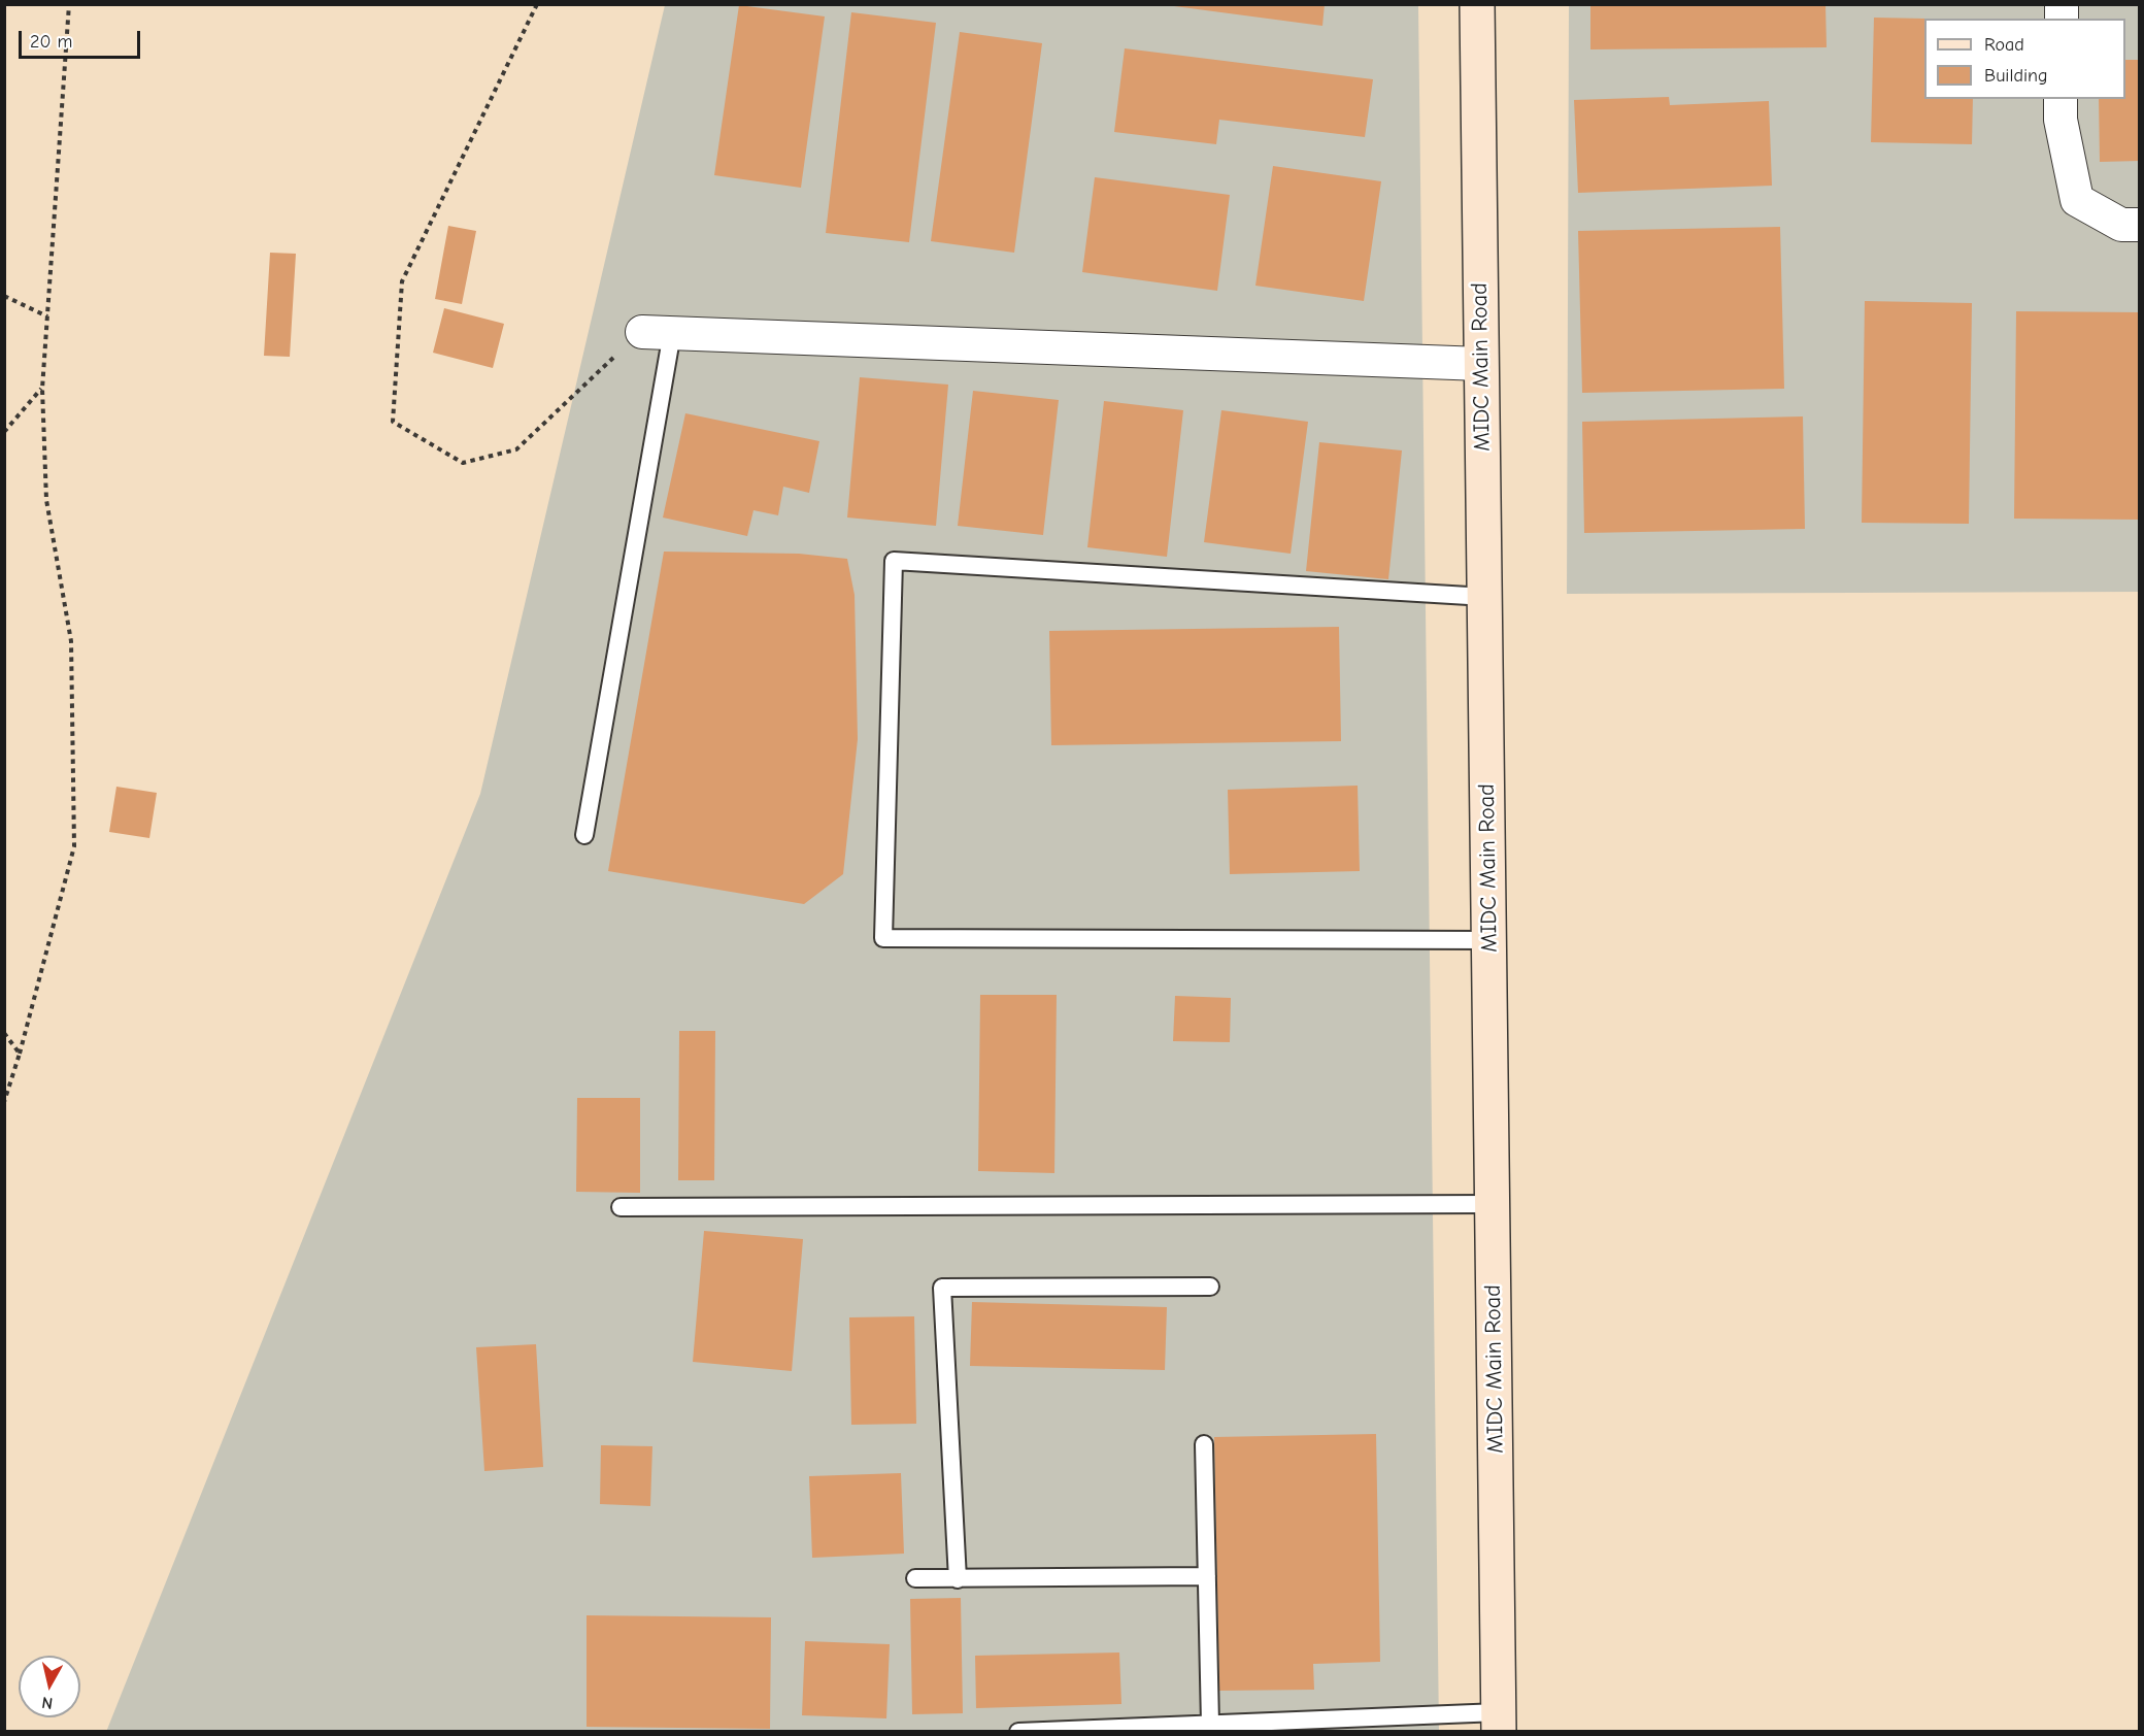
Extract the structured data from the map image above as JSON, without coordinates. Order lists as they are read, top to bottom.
{
  "streets": {
    "street": ["MIDC Main Road"]
  },
  "legend": ["Road", "Building"],
  "scale_bar": "20 m",
  "north": "bottom"
}
